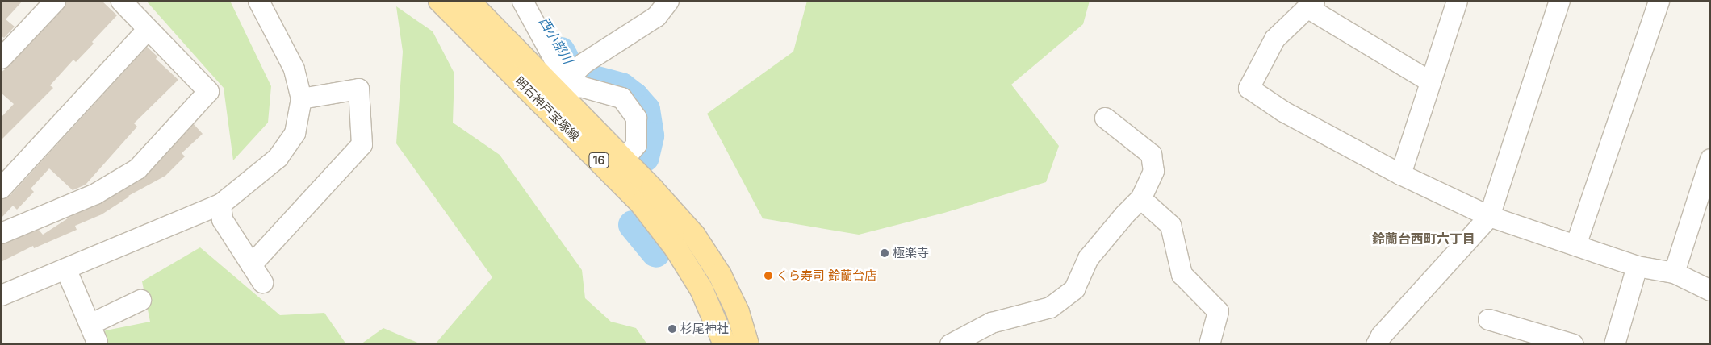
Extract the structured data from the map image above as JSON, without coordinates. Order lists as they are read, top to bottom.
{
  "streets": {
    "main road": ["明石神戸宝塚線", "16"]
  },
  "districts": ["鈴蘭台西町六丁目"],
  "water": ["西小部川"],
  "places": ["極楽寺", "くら寿司 鈴蘭台店", "杉尾神社"]
}
